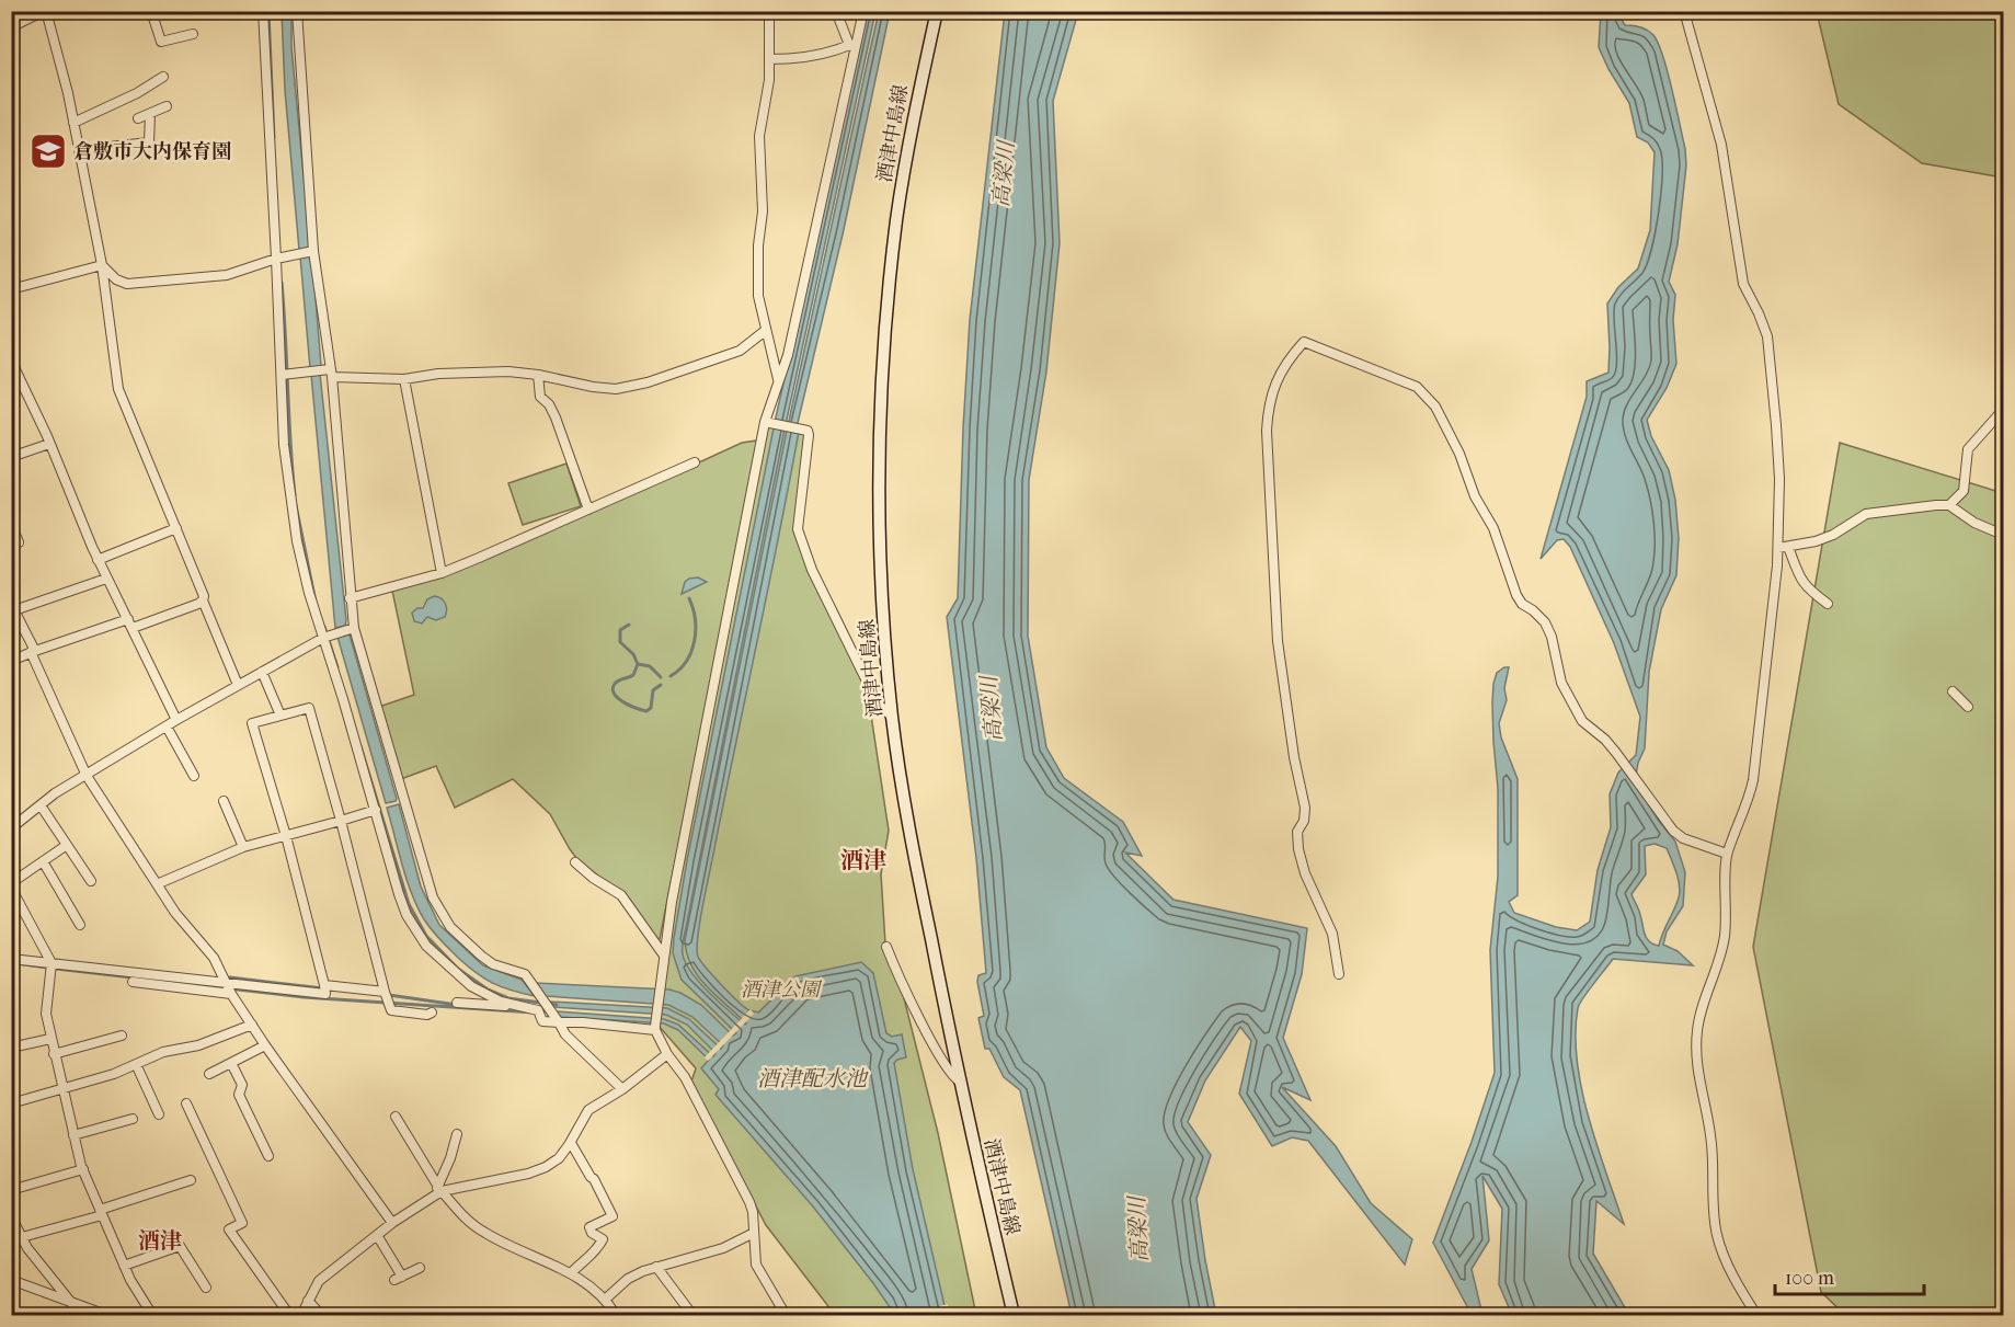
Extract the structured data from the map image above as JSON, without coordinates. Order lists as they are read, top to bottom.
{
  "streets": {
    "main road": ["酒津中島線"]
  },
  "districts": ["酒津", "酒津"],
  "water": ["高梁川", "酒津配水池"],
  "parks": ["酒津公園"],
  "places": {
    "school or university": ["倉敷市大内保育園"]
  },
  "scale_bar": "100 m"
}
